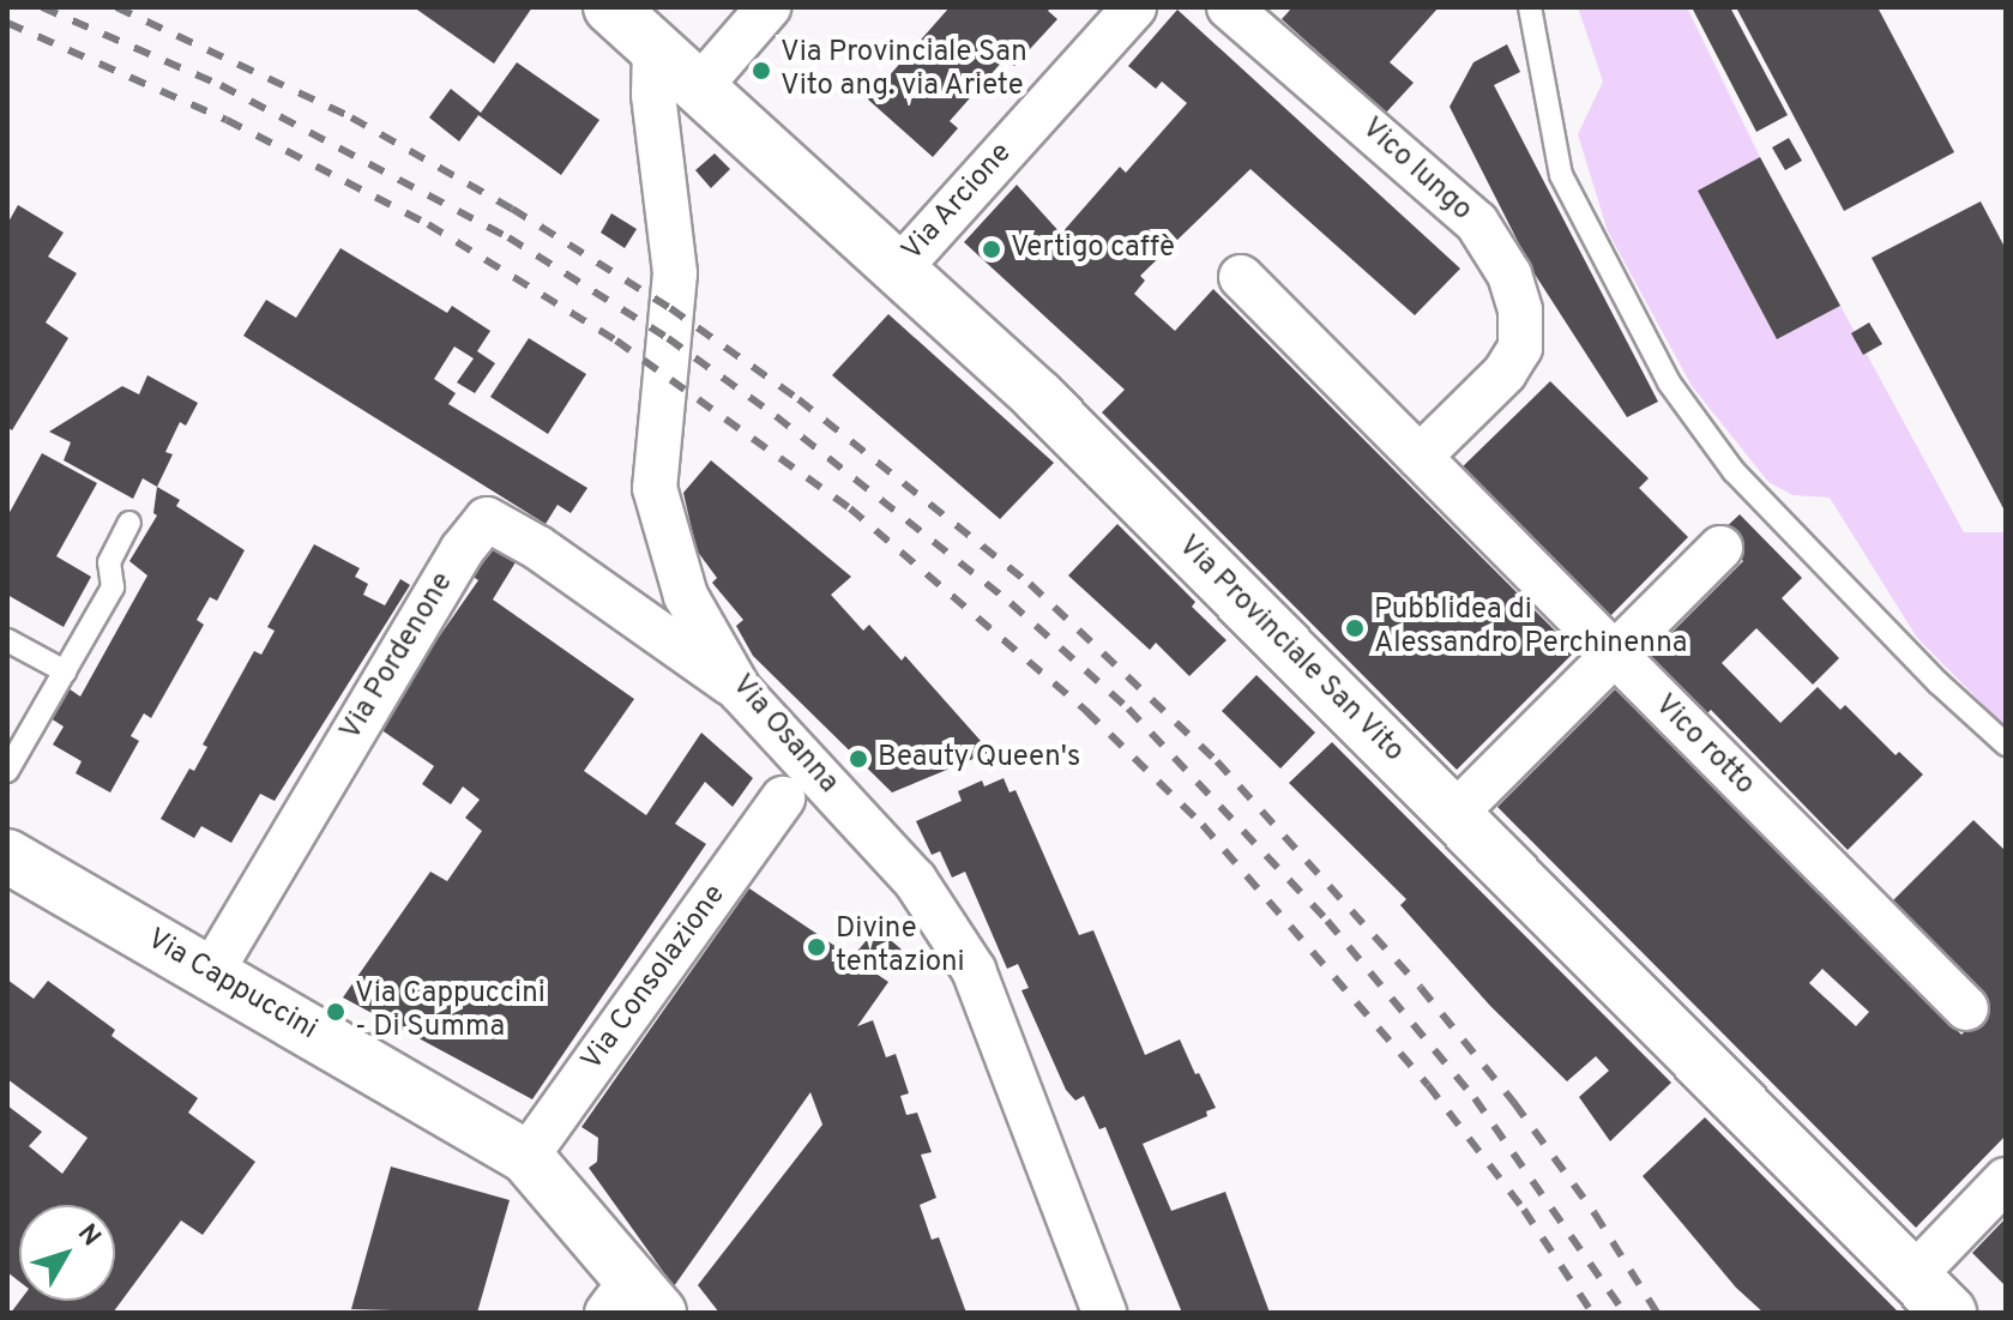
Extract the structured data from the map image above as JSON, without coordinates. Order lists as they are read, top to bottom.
{
  "streets": {
    "main road": ["Via Provinciale San Vito", "Via Cappuccini"],
    "street": [
      "Vico lungo",
      "Via Arcione",
      "Via Pordenone",
      "Via Osanna",
      "Vico rotto",
      "Via Consolazione"
    ]
  },
  "crossings": [
    ["Vico lungo", "Vico rotto"],
    ["Via Arcione", "Via Provinciale San Vito"],
    ["Via Provinciale San Vito", "Via Osanna"],
    ["Via Pordenone", "Via Osanna"],
    ["Via Pordenone", "Via Cappuccini"],
    ["Via Consolazione", "Via Cappuccini"]
  ],
  "places": [
    "Via Provinciale San Vito ang. via Ariete",
    "Vertigo caffè",
    "Pubblidea di Alessandro Perchinenna",
    "Beauty Queen's",
    "Divine tentazioni",
    "Via Cappuccini - Di Summa"
  ],
  "north": "top right"
}
